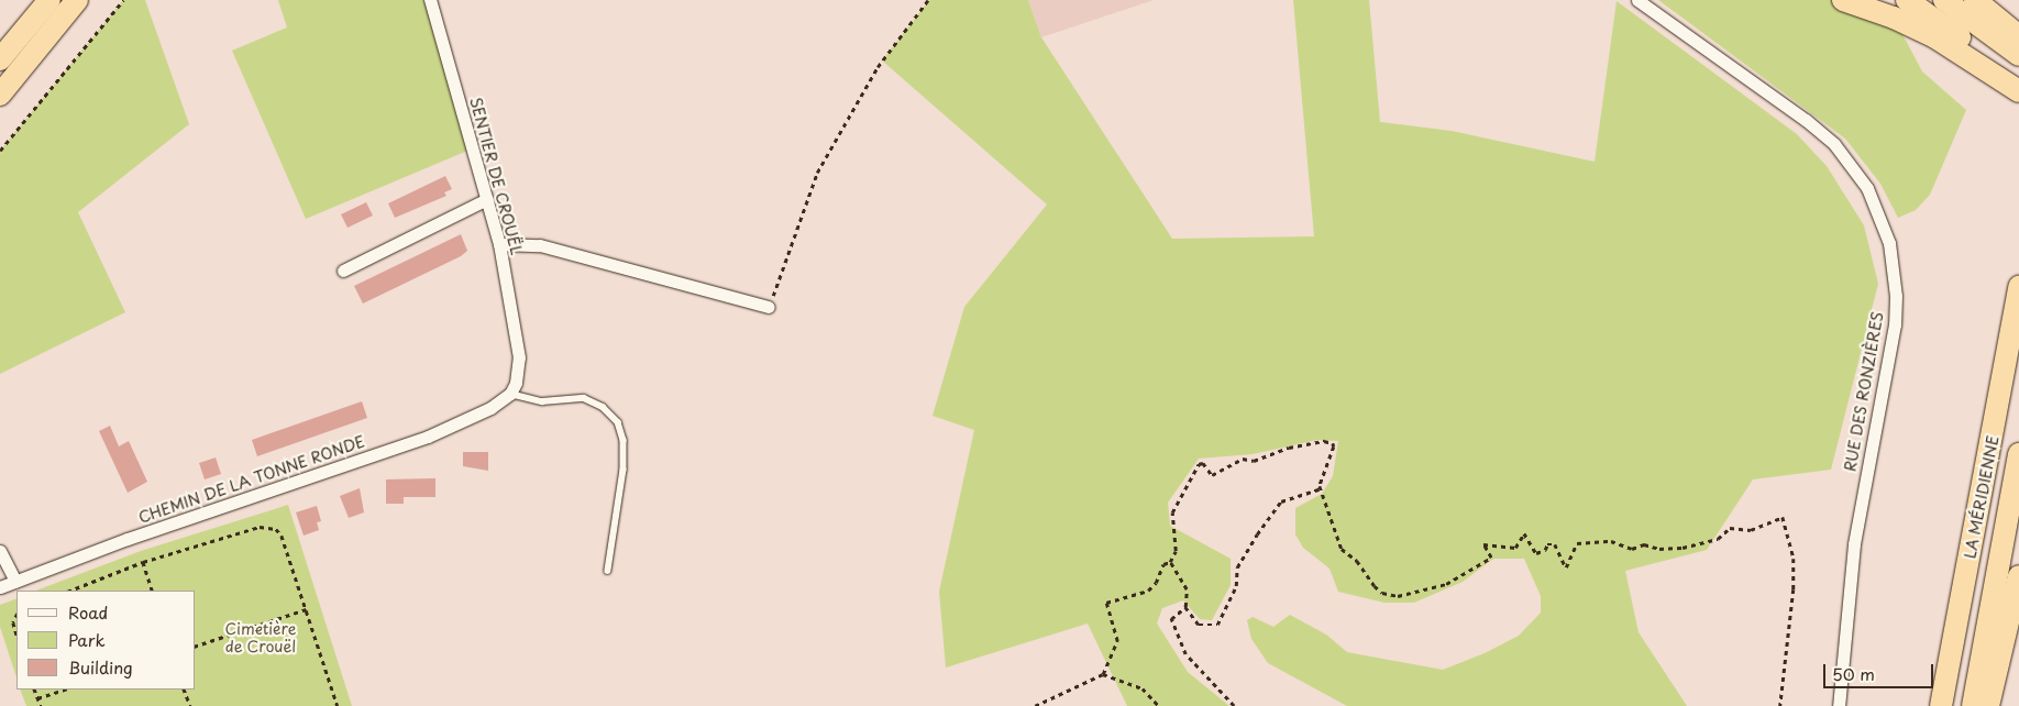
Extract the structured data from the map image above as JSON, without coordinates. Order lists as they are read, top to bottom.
{
  "streets": {
    "highway": ["LA MÉRIDIENNE"],
    "street": ["SENTIER DE CROUËL", "RUE DES RONZIÈRES", "CHEMIN DE LA TONNE RONDE"]
  },
  "crossings": [
    ["SENTIER DE CROUËL", "CHEMIN DE LA TONNE RONDE"]
  ],
  "parks": ["Cimetière de Crouël"],
  "legend": ["Road", "Park", "Building"],
  "scale_bar": "50 m"
}
